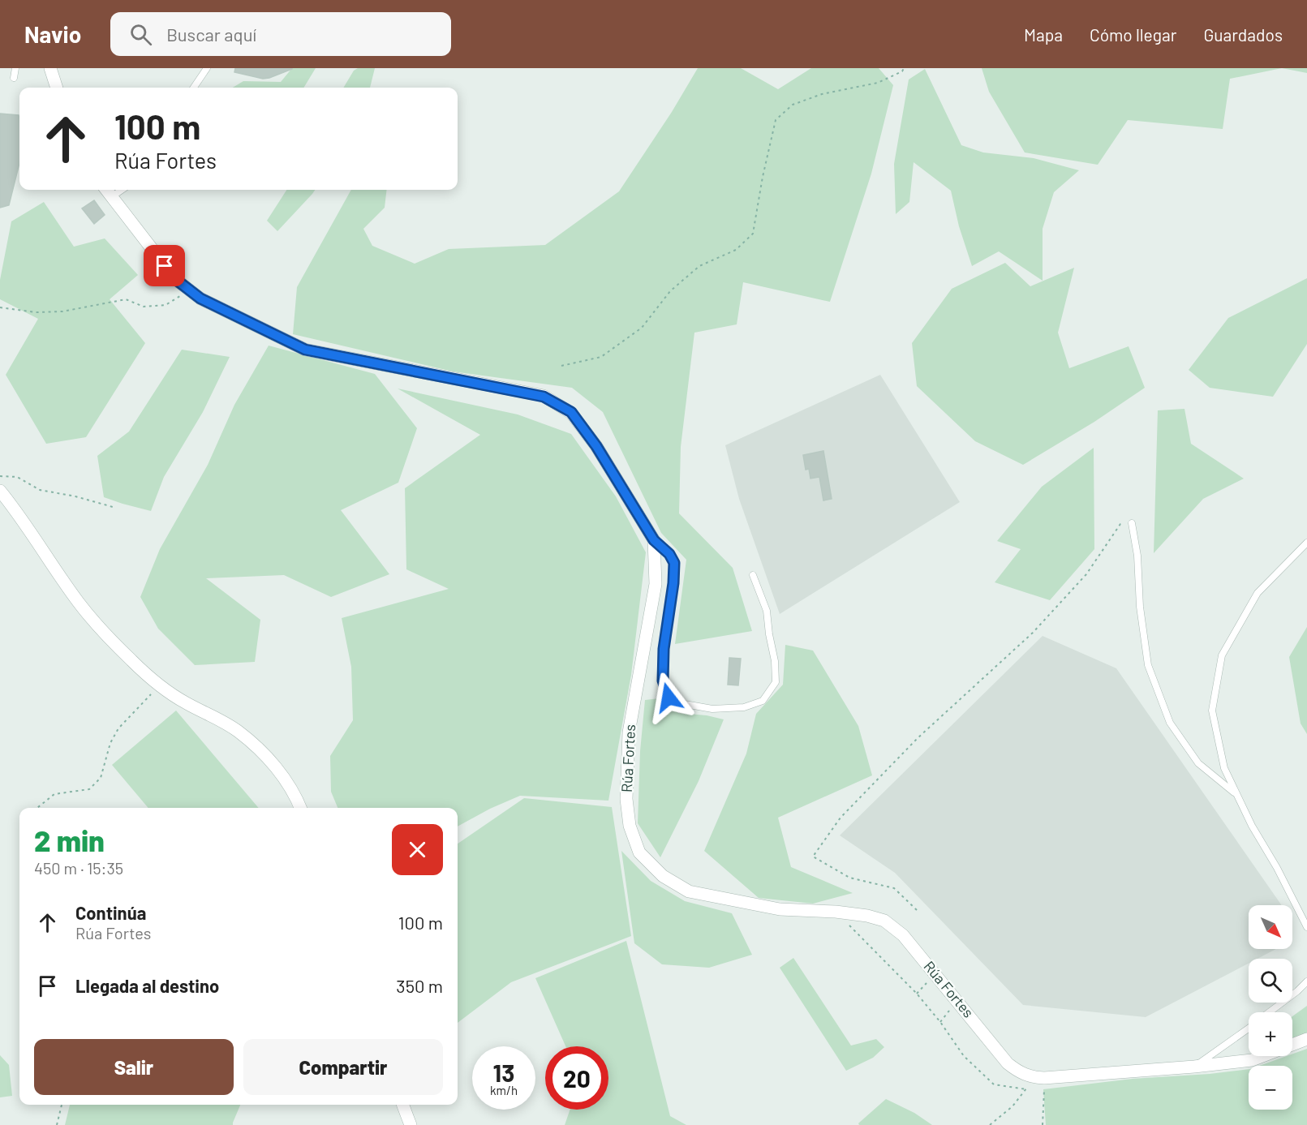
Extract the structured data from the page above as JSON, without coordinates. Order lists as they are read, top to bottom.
{
  "streets": {
    "street": ["Rúa Fortes"]
  },
  "north": "bottom right",
  "page": {
    "header": "Navio",
    "search": "Buscar aquí",
    "nav": ["Mapa", "Cómo llegar", "Guardados"],
    "turn": ["100 m", "Rúa Fortes"],
    "heading": ["2 min", "450 m · 15:35"],
    "list": [
      {
        "name": "Continúa",
        "note": "Rúa Fortes",
        "value": "100 m"
      },
      {
        "name": "Llegada al destino",
        "value": "350 m"
      }
    ],
    "map_buttons": ["+", "−"],
    "buttons": ["Salir", "Compartir"],
    "speed": "13 km/h",
    "limit": "20"
  }
}
